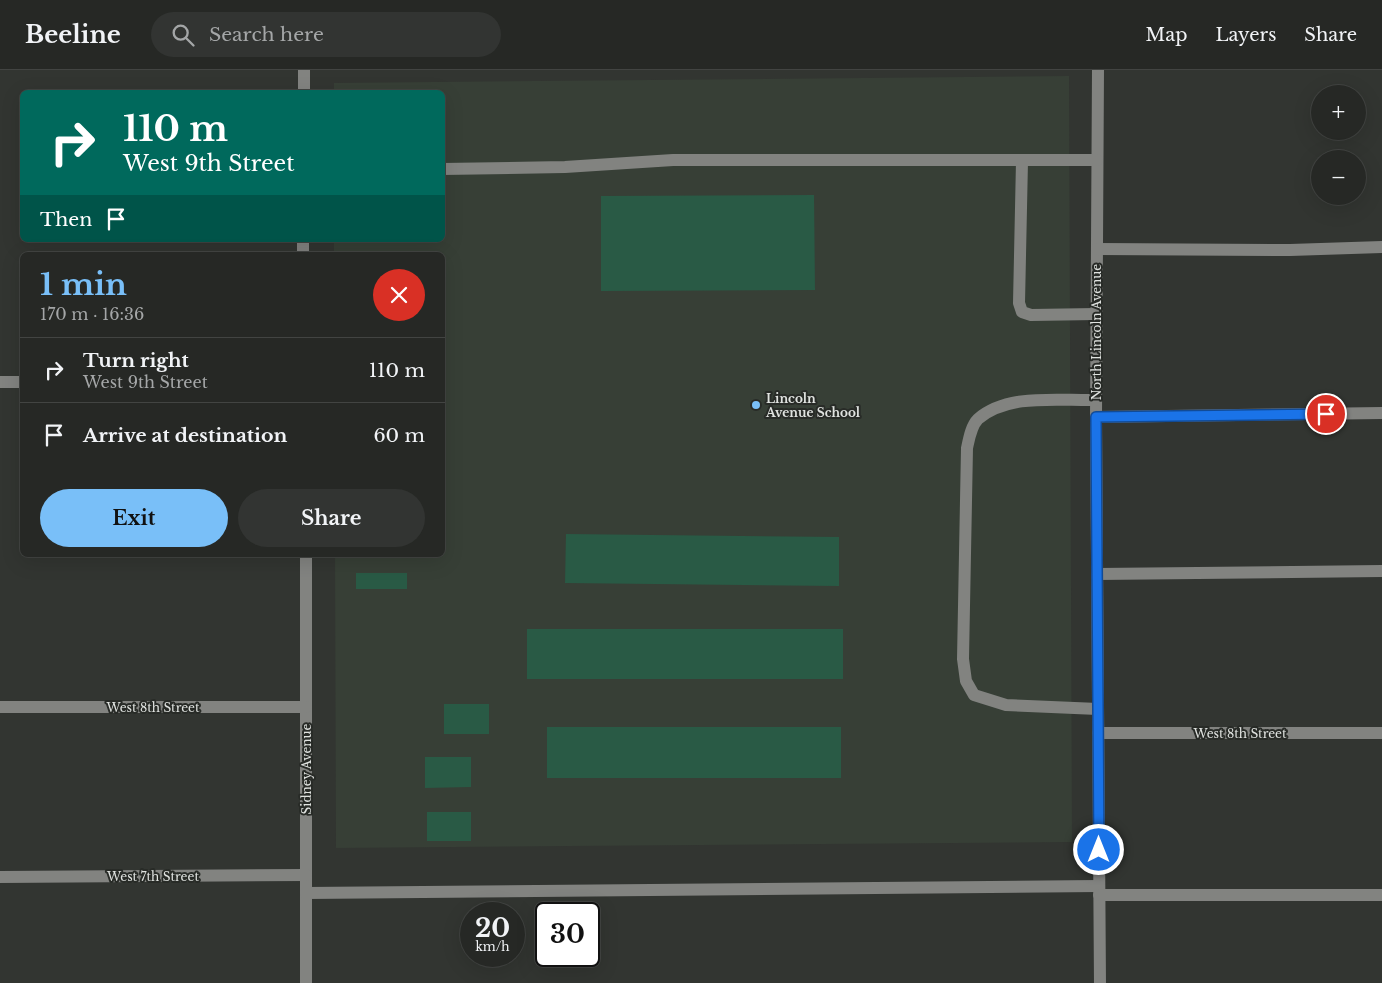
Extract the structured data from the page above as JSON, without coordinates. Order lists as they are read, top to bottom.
{
  "streets": {
    "street": [
      "North Lincoln Avenue",
      "West 8th Street",
      "Sidney Avenue",
      "West 7th Street"
    ]
  },
  "crossings": [
    ["North Lincoln Avenue", "West 8th Street"],
    ["West 8th Street", "Sidney Avenue"],
    ["Sidney Avenue", "West 7th Street"]
  ],
  "places": ["Lincoln Avenue School"],
  "page": {
    "header": "Beeline",
    "search": "Search here",
    "nav": ["Map", "Layers", "Share"],
    "map_buttons": ["+", "−"],
    "turn": ["110 m", "West 9th Street"],
    "then": "Then",
    "heading": ["1 min", "170 m · 16:36"],
    "list": [
      {
        "name": "Turn right",
        "note": "West 9th Street",
        "value": "110 m"
      },
      {
        "name": "Arrive at destination",
        "value": "60 m"
      }
    ],
    "buttons": ["Exit", "Share"],
    "speed": "20 km/h",
    "limit": "30"
  }
}
